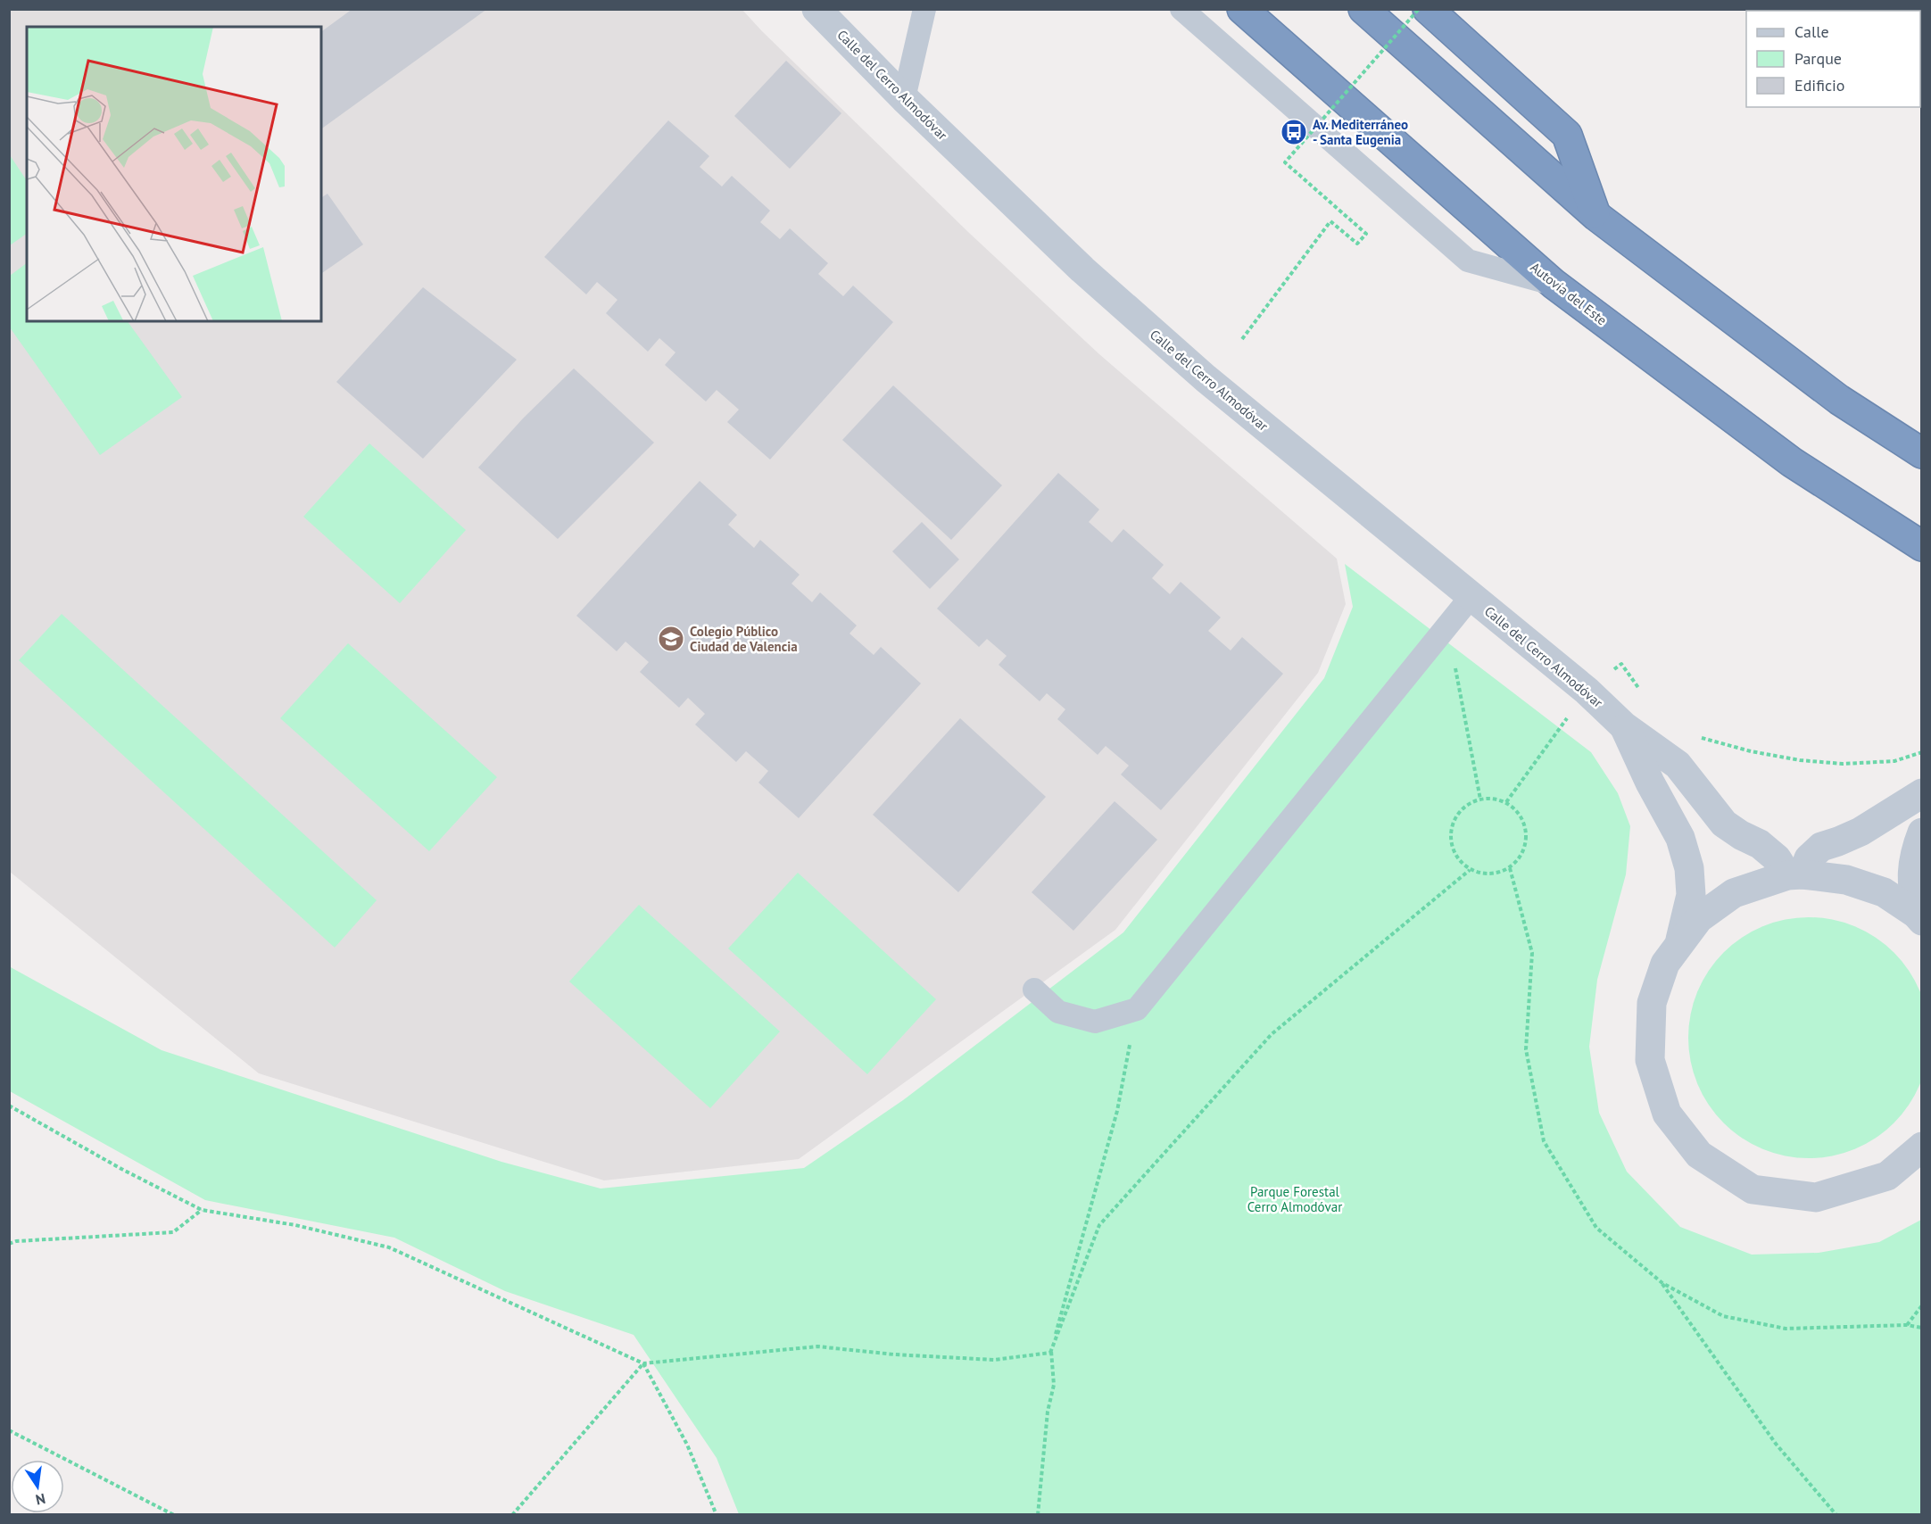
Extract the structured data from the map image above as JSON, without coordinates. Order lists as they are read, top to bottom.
{
  "streets": {
    "highway": ["Autovía del Este"],
    "street": ["Calle del Cerro Almodóvar"]
  },
  "parks": ["Parque Forestal Cerro Almodóvar"],
  "places": {
    "bus stop": ["Av. Mediterráneo - Santa Eugenia"],
    "school or university": ["Colegio Público Ciudad de Valencia"]
  },
  "legend": ["Calle", "Parque", "Edificio"],
  "north": "bottom"
}
